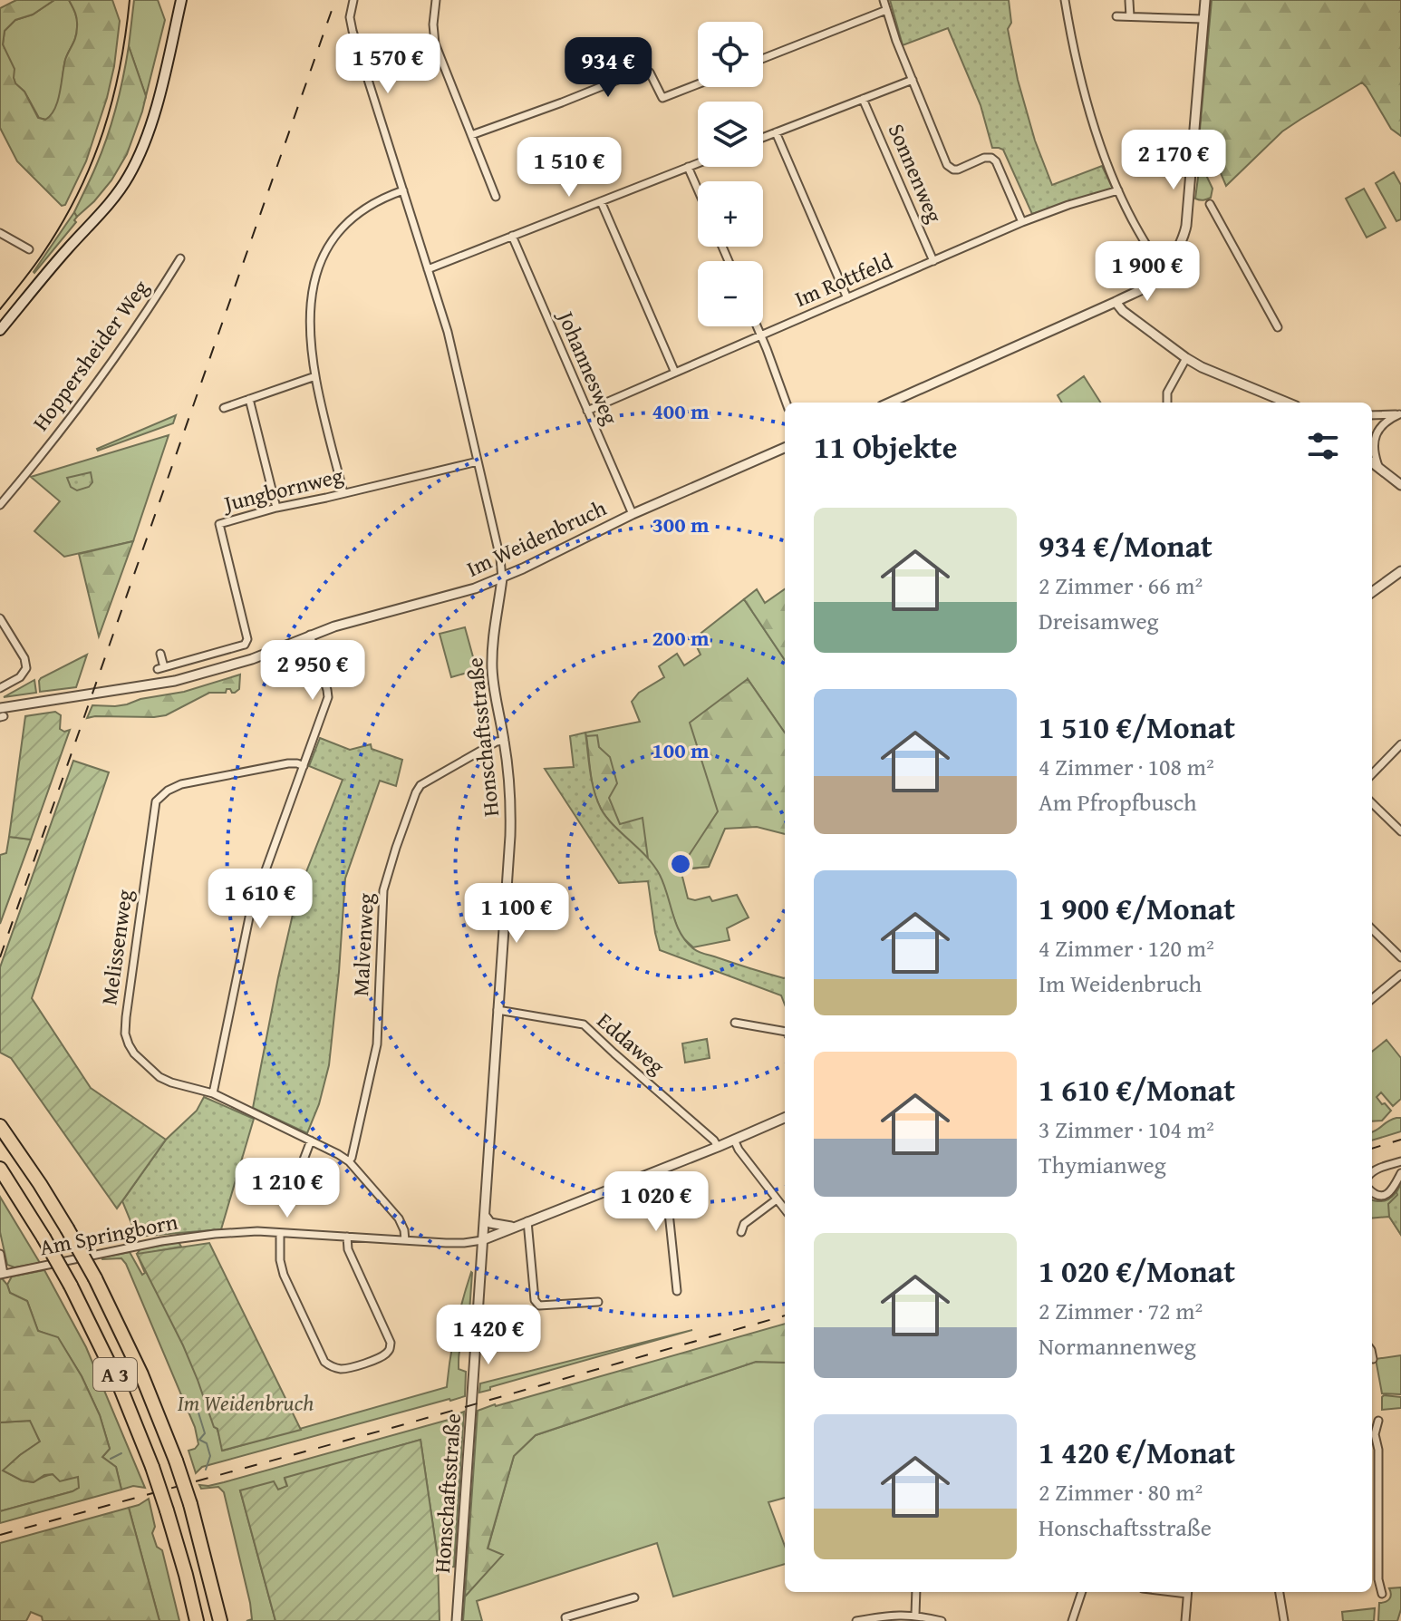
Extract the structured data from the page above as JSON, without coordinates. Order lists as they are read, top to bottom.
{
  "streets": {
    "highway": ["A 3"],
    "street": [
      "Sonnenweg",
      "Im Rottfeld",
      "Hoppersheider Weg",
      "Johannesweg",
      "Jungbornweg",
      "Im Weidenbruch",
      "Honschaftsstraße",
      "Malvenweg",
      "Melissenweg",
      "Eddaweg",
      "Am Springborn"
    ]
  },
  "crossings": [
    ["Sonnenweg", "Im Rottfeld"],
    ["Im Rottfeld", "Johannesweg"],
    ["Johannesweg", "Im Weidenbruch"],
    ["Jungbornweg", "Honschaftsstraße"],
    ["Im Weidenbruch", "Honschaftsstraße"],
    ["Honschaftsstraße", "Malvenweg"],
    ["Honschaftsstraße", "Eddaweg"],
    ["Honschaftsstraße", "Am Springborn"],
    ["Malvenweg", "Melissenweg"],
    ["Melissenweg", "Am Springborn"]
  ],
  "parks": ["Im Weidenbruch"],
  "page": {
    "map_buttons": ["+", "−"],
    "price": [
      "1 570 €",
      "934 €",
      "2 170 €",
      "1 510 €",
      "1 900 €",
      "2 950 €",
      "1 610 €",
      "1 100 €",
      "1 210 €",
      "1 020 €",
      "1 420 €"
    ],
    "heading": "11 Objekte",
    "list": [
      {
        "name": "934 €/Monat",
        "note": "2 Zimmer · 66 m² · Dreisamweg"
      },
      {
        "name": "1 510 €/Monat",
        "note": "4 Zimmer · 108 m² · Am Pfropfbusch"
      },
      {
        "name": "1 900 €/Monat",
        "note": "4 Zimmer · 120 m² · Im Weidenbruch"
      },
      {
        "name": "1 610 €/Monat",
        "note": "3 Zimmer · 104 m² · Thymianweg"
      },
      {
        "name": "1 020 €/Monat",
        "note": "2 Zimmer · 72 m² · Normannenweg"
      },
      {
        "name": "1 420 €/Monat",
        "note": "2 Zimmer · 80 m² · Honschaftsstraße"
      }
    ]
  },
  "rings": [
    "400 m",
    "300 m",
    "200 m",
    "100 m"
  ]
}
